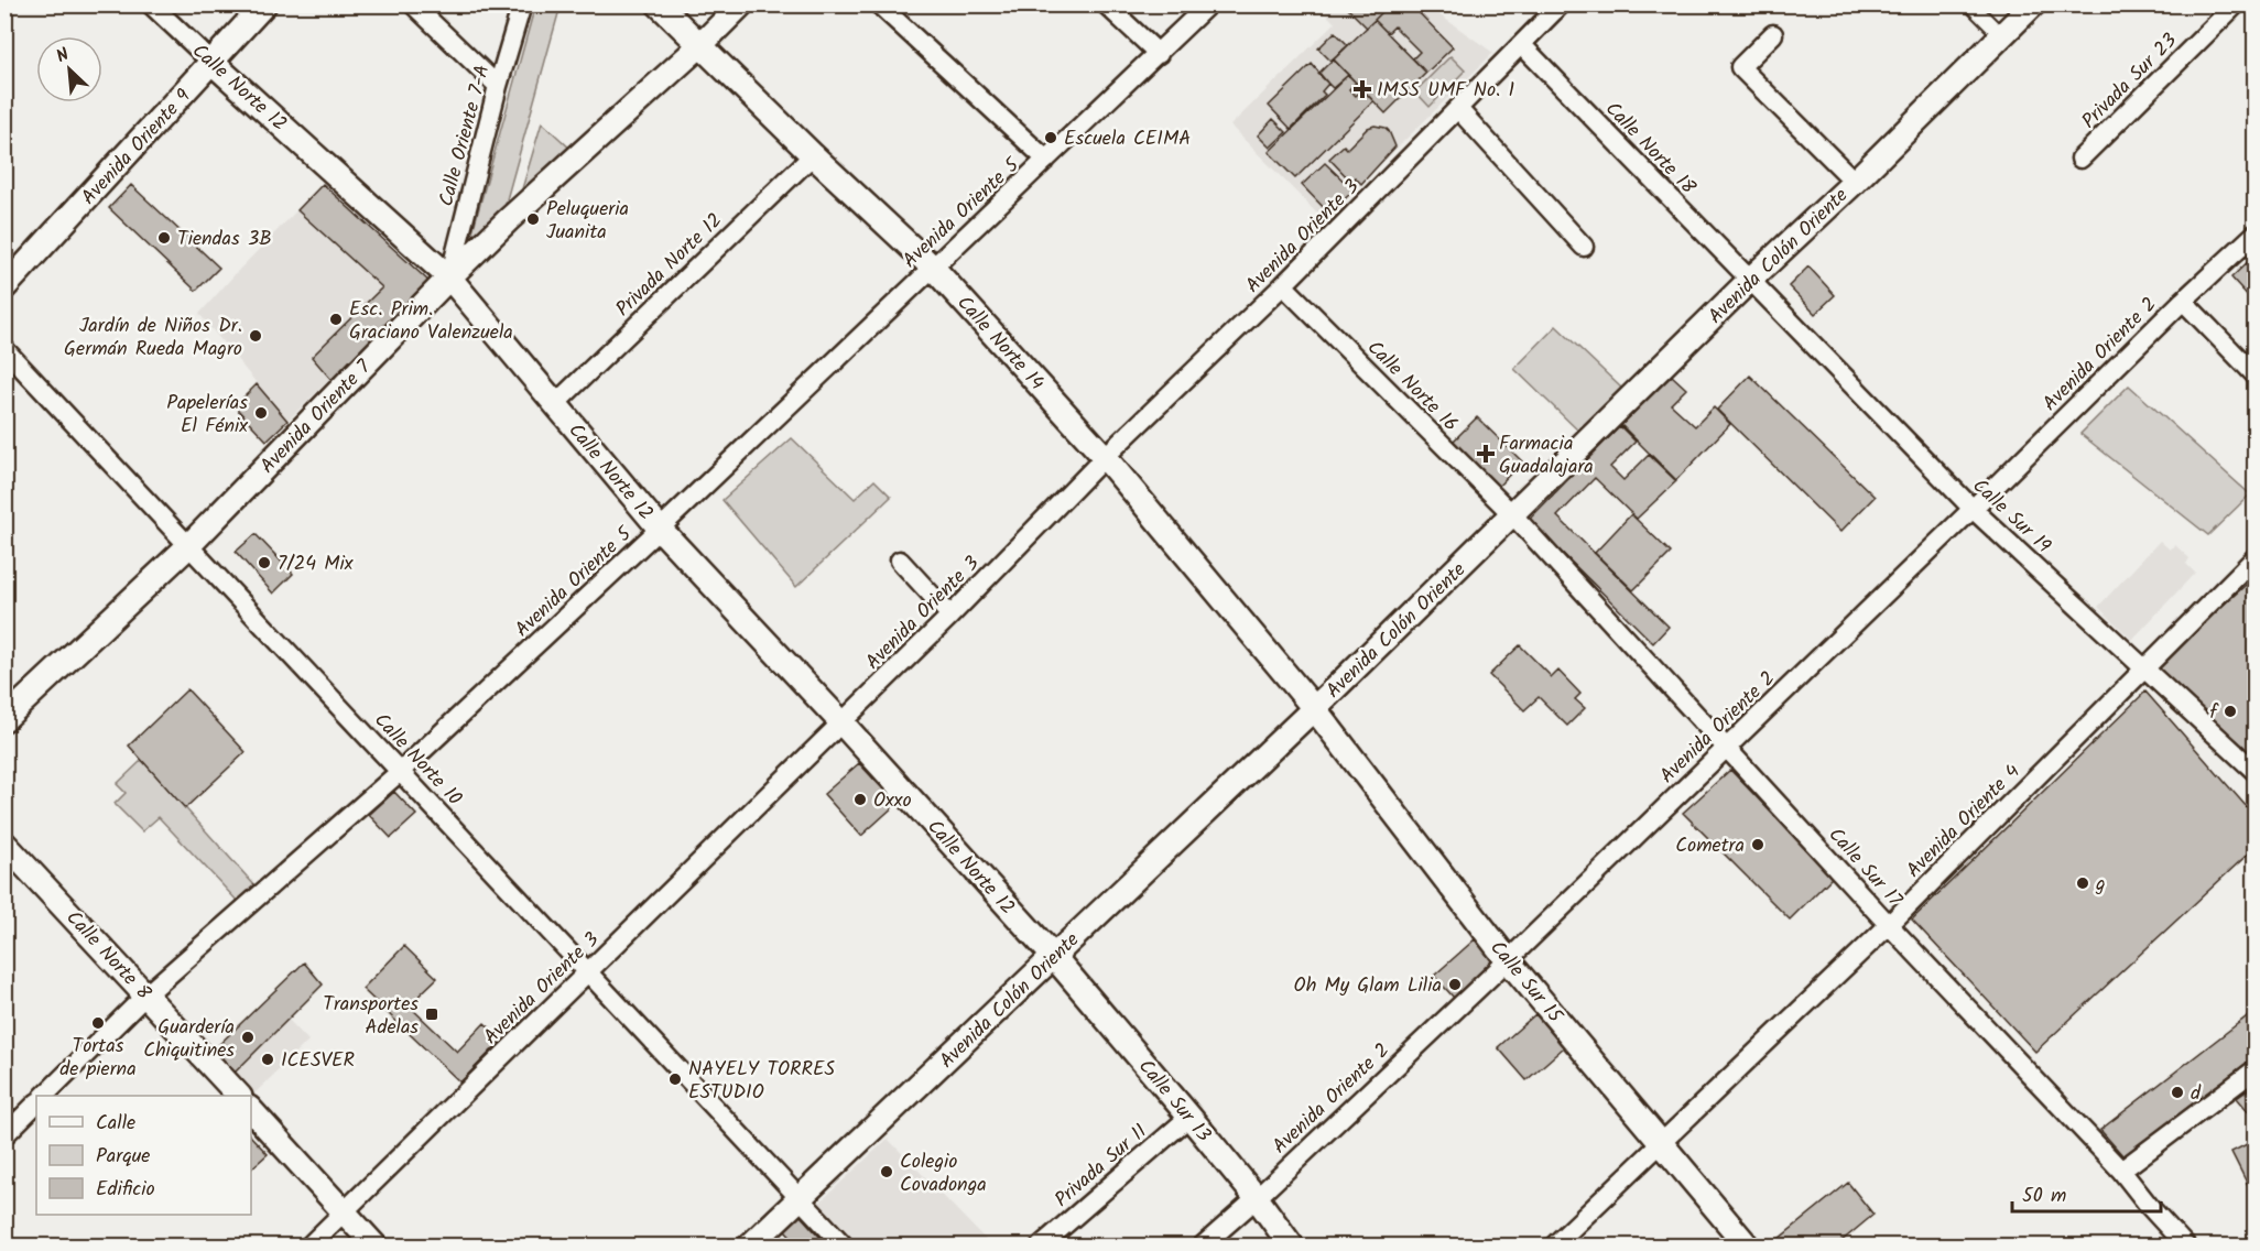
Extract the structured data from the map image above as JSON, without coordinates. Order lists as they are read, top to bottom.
{
  "streets": {
    "street": [
      "Privada Sur 23",
      "Calle Norte 12",
      "Calle Oriente 7-A",
      "Avenida Oriente 9",
      "Calle Norte 18",
      "Avenida Oriente 5",
      "Avenida Oriente 3",
      "Avenida Colón Oriente",
      "Privada Norte 12",
      "Calle Norte 14",
      "Avenida Oriente 2",
      "Calle Norte 16",
      "Avenida Oriente 7",
      "Calle Sur 19",
      "Calle Norte 10",
      "Avenida Oriente 4",
      "Calle Sur 17",
      "Calle Norte 8",
      "Calle Sur 15",
      "Calle Sur 13",
      "Privada Sur 11"
    ]
  },
  "crossings": [
    ["Calle Norte 12", "Calle Oriente 7-A"],
    ["Calle Norte 12", "Avenida Oriente 9"],
    ["Calle Norte 12", "Avenida Oriente 5"],
    ["Calle Norte 12", "Avenida Oriente 3"],
    ["Calle Norte 12", "Avenida Colón Oriente"],
    ["Calle Norte 12", "Privada Norte 12"],
    ["Calle Norte 12", "Avenida Oriente 7"],
    ["Calle Norte 12", "Calle Sur 13"],
    ["Calle Oriente 7-A", "Avenida Oriente 7"],
    ["Calle Norte 18", "Avenida Oriente 3"],
    ["Calle Norte 18", "Avenida Colón Oriente"],
    ["Calle Norte 18", "Calle Sur 19"],
    ["Avenida Oriente 5", "Calle Norte 14"],
    ["Avenida Oriente 5", "Calle Norte 10"],
    ["Avenida Oriente 5", "Calle Norte 8"],
    ["Avenida Oriente 3", "Calle Norte 14"],
    ["Avenida Oriente 3", "Calle Norte 16"],
    ["Avenida Oriente 3", "Calle Norte 10"],
    ["Avenida Colón Oriente", "Calle Norte 14"],
    ["Avenida Colón Oriente", "Calle Norte 16"],
    ["Avenida Colón Oriente", "Calle Sur 19"],
    ["Avenida Colón Oriente", "Calle Norte 10"],
    ["Avenida Colón Oriente", "Calle Sur 17"],
    ["Avenida Colón Oriente", "Calle Sur 15"],
    ["Avenida Colón Oriente", "Calle Sur 13"],
    ["Privada Norte 12", "Calle Norte 14"],
    ["Calle Norte 14", "Avenida Oriente 7"],
    ["Calle Norte 14", "Calle Sur 15"],
    ["Avenida Oriente 2", "Calle Sur 19"],
    ["Avenida Oriente 2", "Calle Sur 17"],
    ["Avenida Oriente 2", "Calle Sur 15"],
    ["Avenida Oriente 2", "Calle Sur 13"],
    ["Calle Norte 16", "Calle Sur 17"],
    ["Avenida Oriente 7", "Calle Norte 10"],
    ["Calle Sur 19", "Avenida Oriente 4"],
    ["Avenida Oriente 4", "Calle Sur 17"],
    ["Avenida Oriente 4", "Calle Sur 15"],
    ["Calle Sur 13", "Privada Sur 11"]
  ],
  "places": {
    "health": ["IMSS UMF No. 1", "Farmacia Guadalajara"],
    "other": [
      "Escuela CEIMA",
      "Peluqueria Juanita",
      "Tiendas 3B",
      "Esc. Prim. Graciano Valenzuela",
      "Jardín de Niños Dr. Germán Rueda Magro",
      "Papelerías El Fénix",
      "7/24 Mix",
      "f",
      "Oxxo",
      "Cometra",
      "g",
      "Oh My Glam Lilia",
      "Tortas de pierna",
      "Guardería Chiquitines",
      "ICESVER",
      "NAYELY TORRES ESTUDIO",
      "d",
      "Colegio Covadonga"
    ],
    "transit": ["Transportes Adelas"]
  },
  "legend": ["Calle", "Parque", "Edificio"],
  "scale_bar": "50 m",
  "north": "top left"
}
